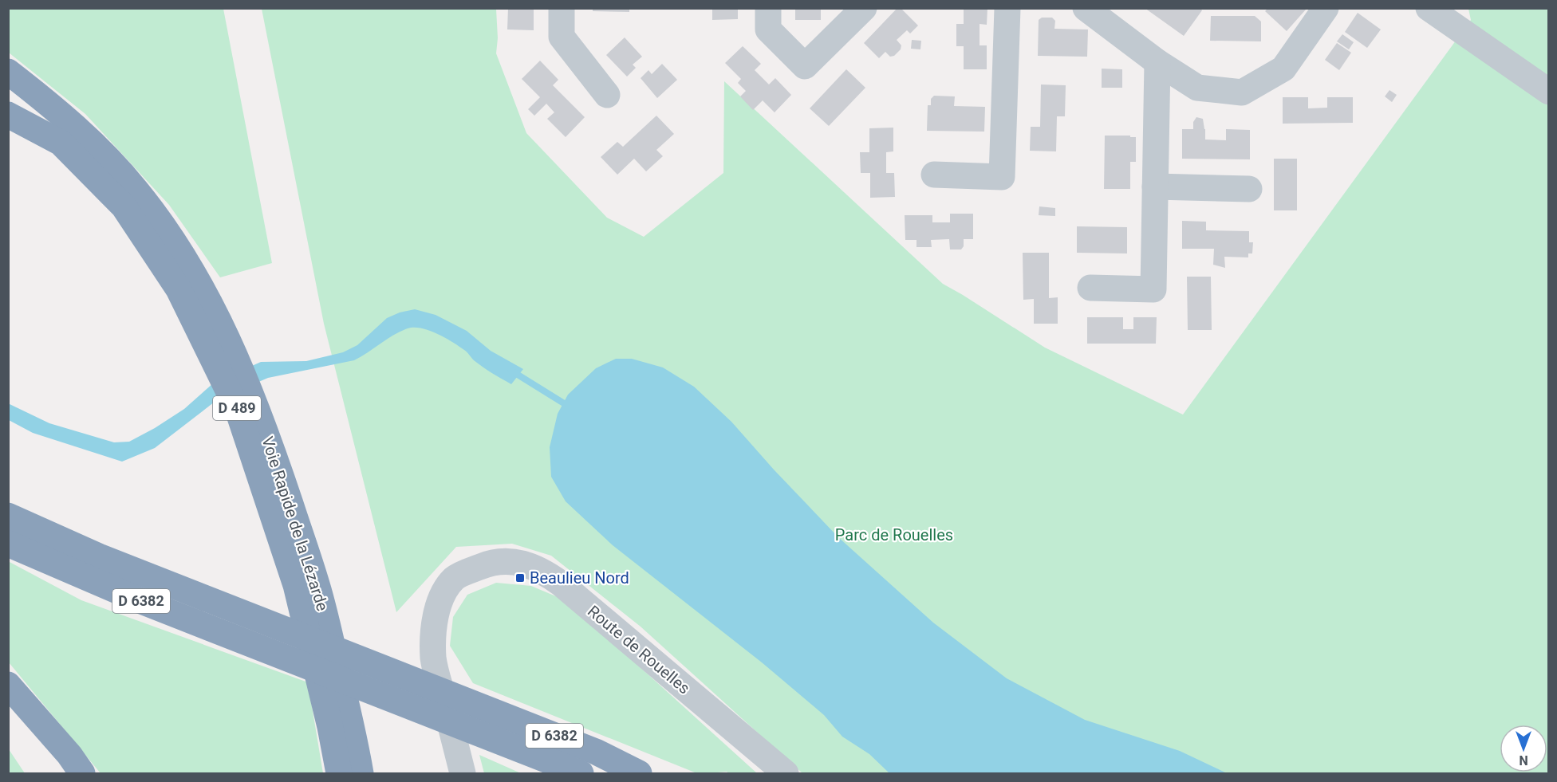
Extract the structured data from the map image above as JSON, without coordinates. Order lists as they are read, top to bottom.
{
  "streets": {
    "highway": ["D 489", "Voie Rapide de la Lézarde", "D 6382"],
    "street": ["Route de Rouelles"]
  },
  "parks": ["Parc de Rouelles"],
  "places": {
    "transit": ["Beaulieu Nord"]
  },
  "north": "bottom"
}
